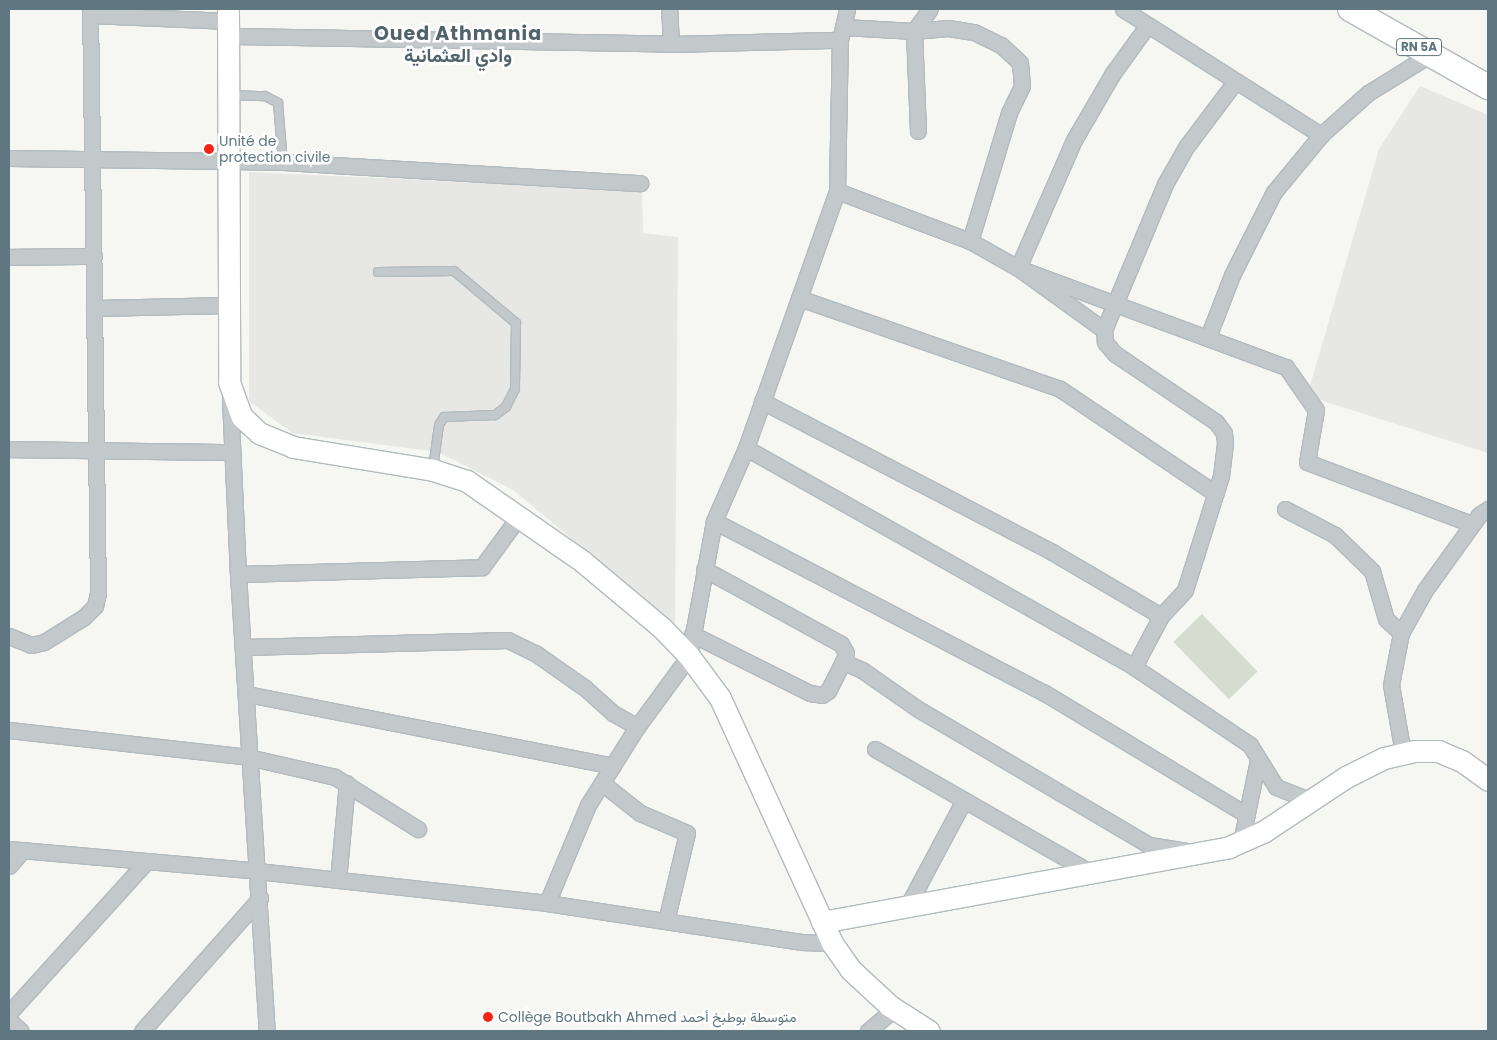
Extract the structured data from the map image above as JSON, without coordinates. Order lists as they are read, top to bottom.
{
  "streets": {
    "main road": ["RN 5A"]
  },
  "districts": ["Oued Athmania وادي العثمانية"],
  "places": ["Unité de protection civile", "Collège Boutbakh Ahmed متوسطة بوطبخ أحمد"]
}
